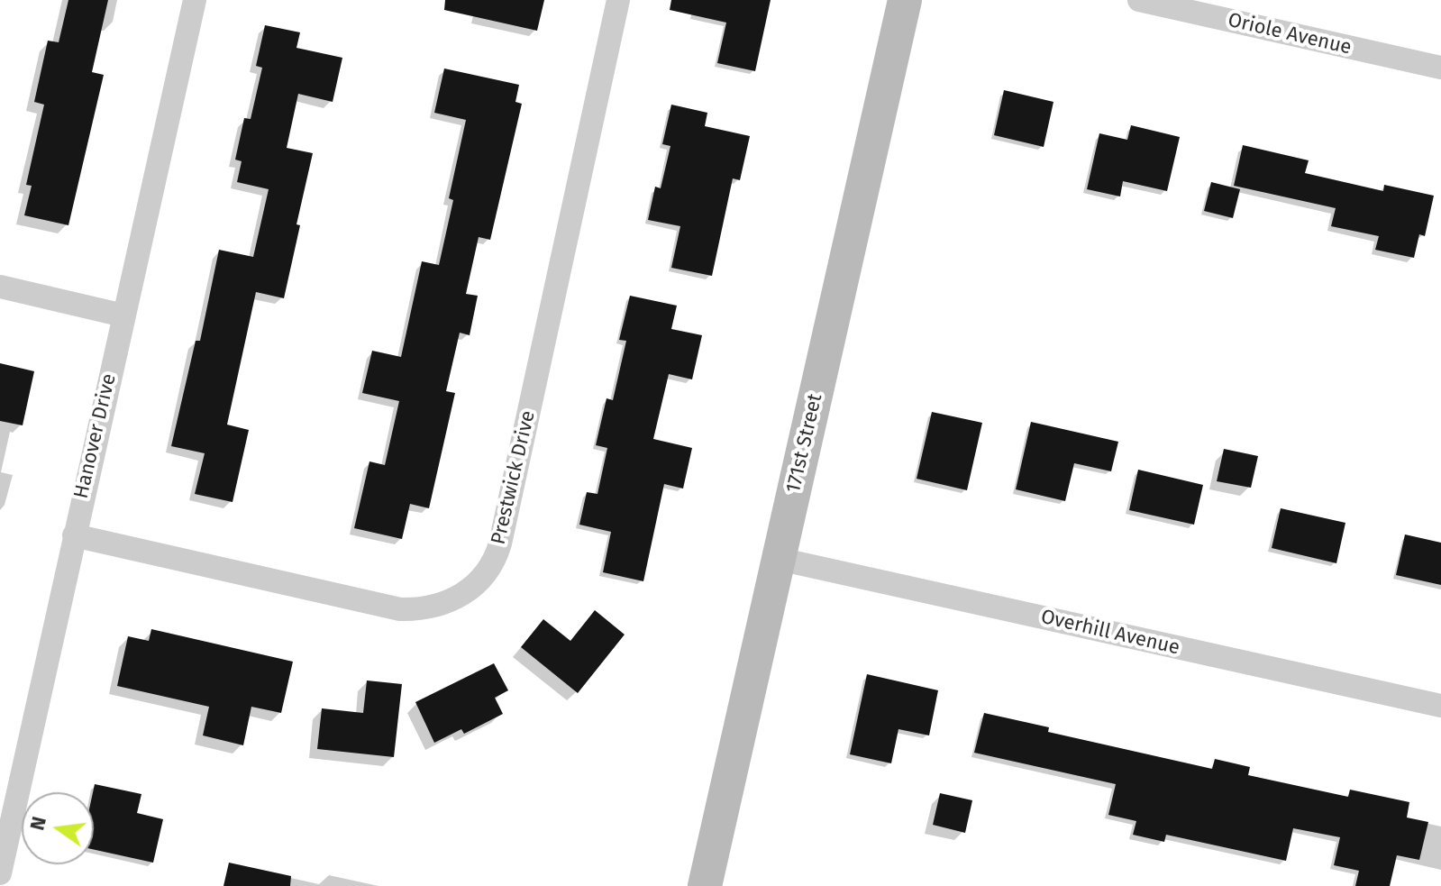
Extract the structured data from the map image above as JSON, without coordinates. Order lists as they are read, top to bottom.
{
  "streets": {
    "street": [
      "Oriole Avenue",
      "Hanover Drive",
      "171st Street",
      "Prestwick Drive",
      "Overhill Avenue"
    ]
  },
  "crossings": [
    ["Hanover Drive", "Prestwick Drive"],
    ["171st Street", "Overhill Avenue"]
  ],
  "north": "left"
}
